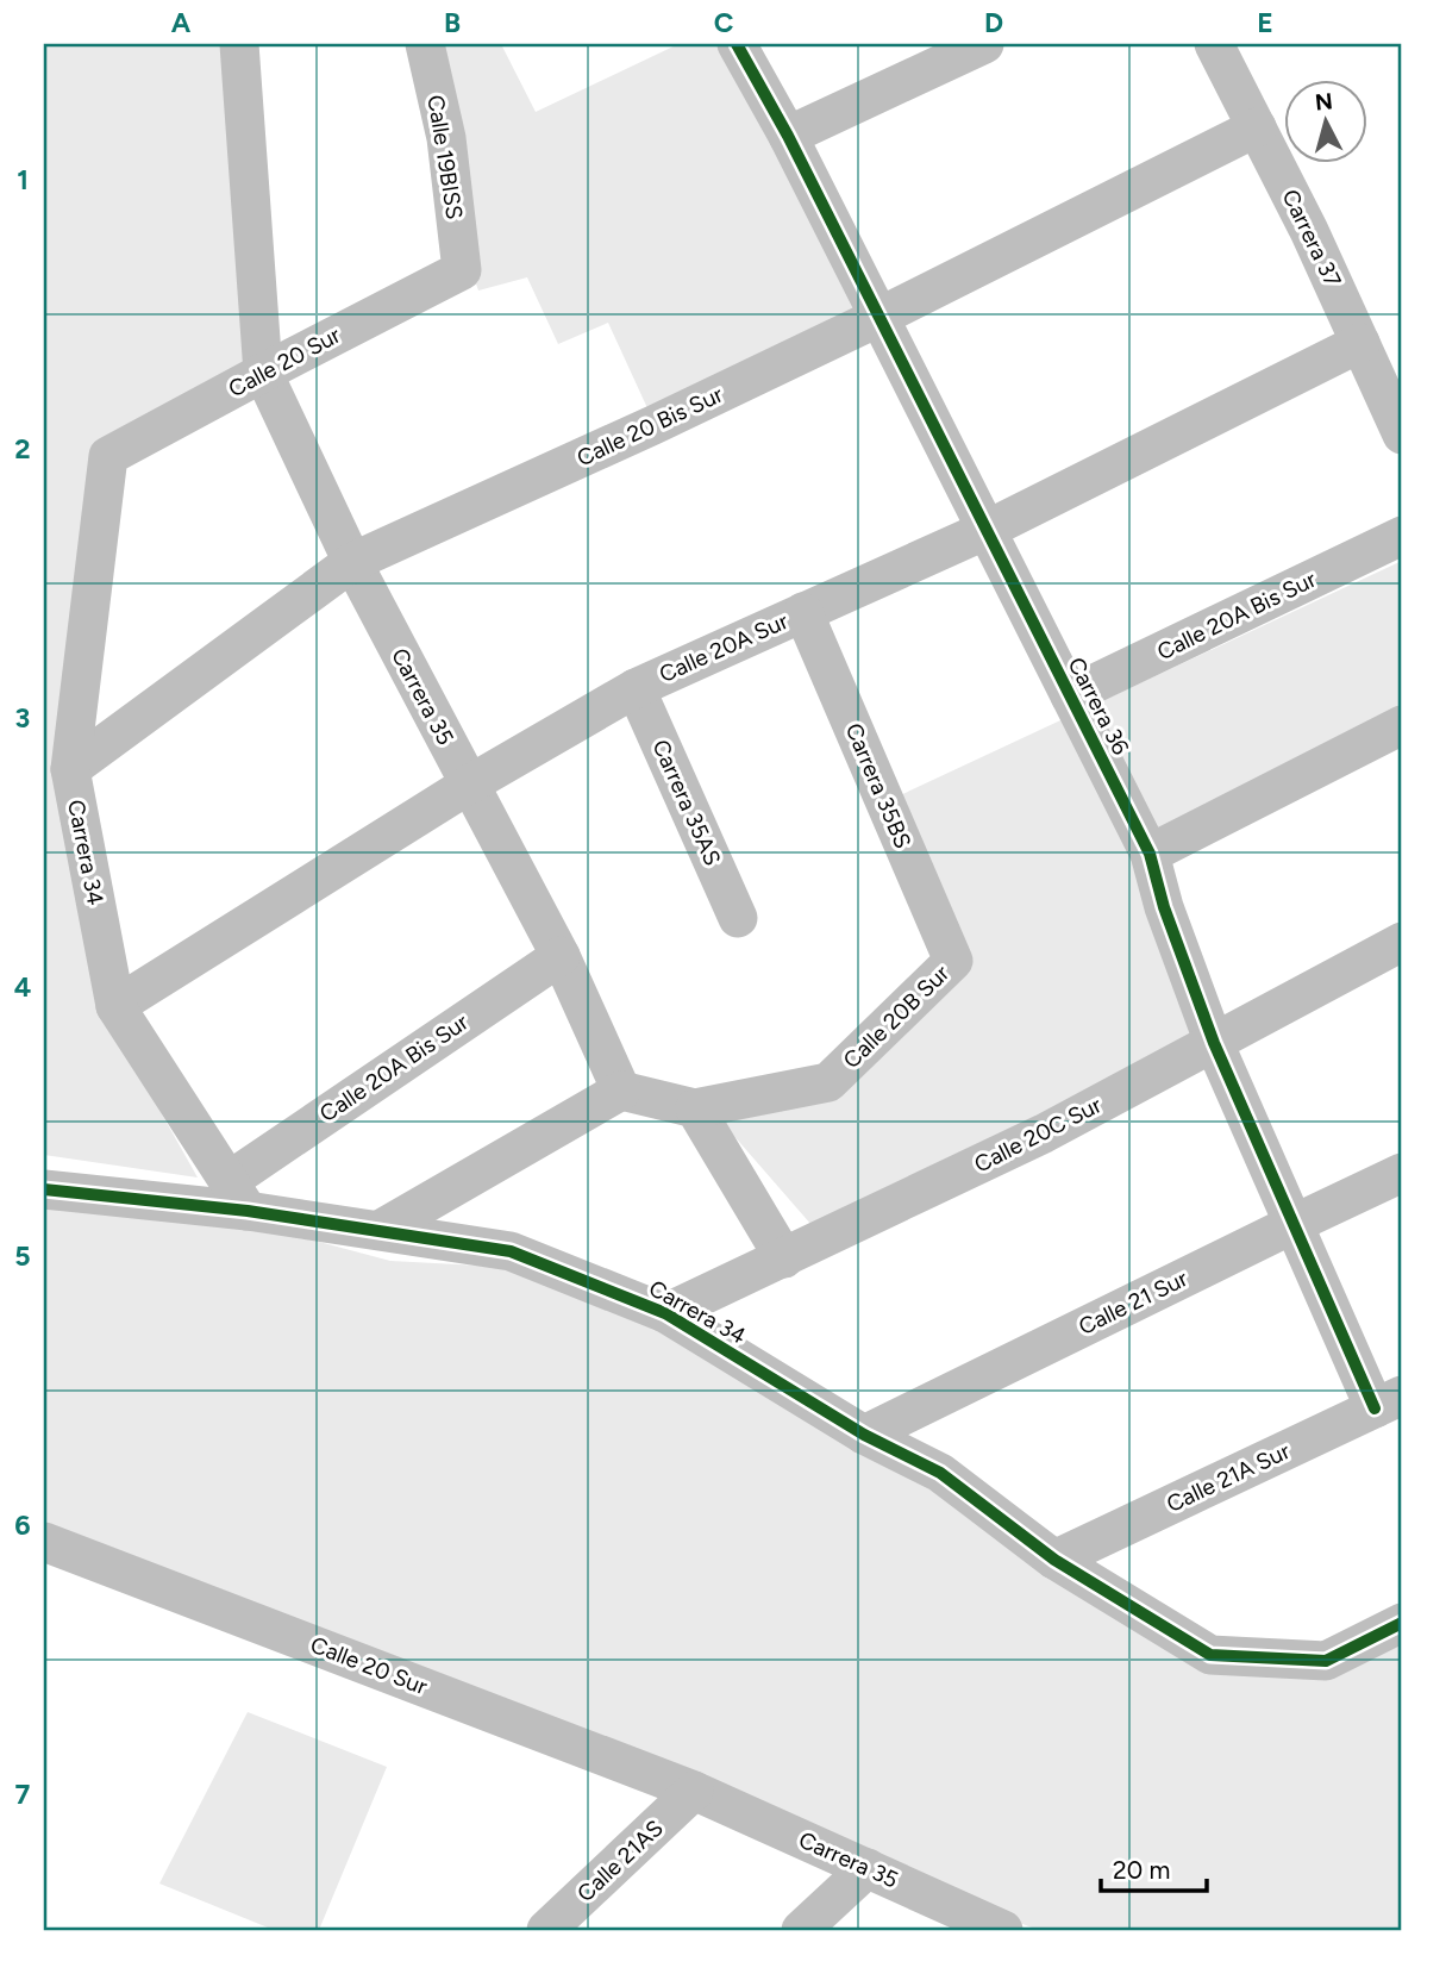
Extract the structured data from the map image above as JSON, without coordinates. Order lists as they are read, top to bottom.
{
  "streets": {
    "street": [
      "Calle 19BISS",
      "Carrera 37",
      "Calle 20 Sur",
      "Calle 20 Bis Sur",
      "Calle 20A Bis Sur",
      "Calle 20A Sur",
      "Carrera 35",
      "Carrera 36",
      "Carrera 35BS",
      "Carrera 35AS",
      "Carrera 34",
      "Calle 20B Sur",
      "Calle 20C Sur",
      "Calle 21 Sur",
      "Calle 21A Sur",
      "Calle 21AS"
    ]
  },
  "crossings": [
    ["Calle 19BISS", "Calle 20 Sur"],
    ["Carrera 37", "Calle 20 Bis Sur"],
    ["Carrera 37", "Calle 20A Sur"],
    ["Calle 20 Sur", "Carrera 35"],
    ["Calle 20 Sur", "Carrera 34"],
    ["Calle 20 Sur", "Calle 21AS"],
    ["Calle 20 Bis Sur", "Carrera 35"],
    ["Calle 20 Bis Sur", "Carrera 36"],
    ["Calle 20 Bis Sur", "Carrera 34"],
    ["Calle 20A Bis Sur", "Carrera 35"],
    ["Calle 20A Bis Sur", "Carrera 36"],
    ["Calle 20A Bis Sur", "Carrera 34"],
    ["Calle 20A Sur", "Carrera 35"],
    ["Calle 20A Sur", "Carrera 36"],
    ["Calle 20A Sur", "Carrera 35BS"],
    ["Calle 20A Sur", "Carrera 35AS"],
    ["Calle 20A Sur", "Carrera 34"],
    ["Carrera 35", "Calle 21AS"],
    ["Carrera 36", "Calle 20C Sur"],
    ["Carrera 36", "Calle 21 Sur"],
    ["Carrera 36", "Calle 21A Sur"],
    ["Carrera 35BS", "Calle 20B Sur"],
    ["Carrera 34", "Calle 20C Sur"],
    ["Carrera 34", "Calle 21 Sur"],
    ["Carrera 34", "Calle 21A Sur"]
  ],
  "scale_bar": "20 m",
  "north": "top",
  "grid": {
    "columns": [
      "A",
      "B",
      "C",
      "D",
      "E"
    ],
    "rows": [
      "1",
      "2",
      "3",
      "4",
      "5",
      "6",
      "7"
    ]
  }
}
